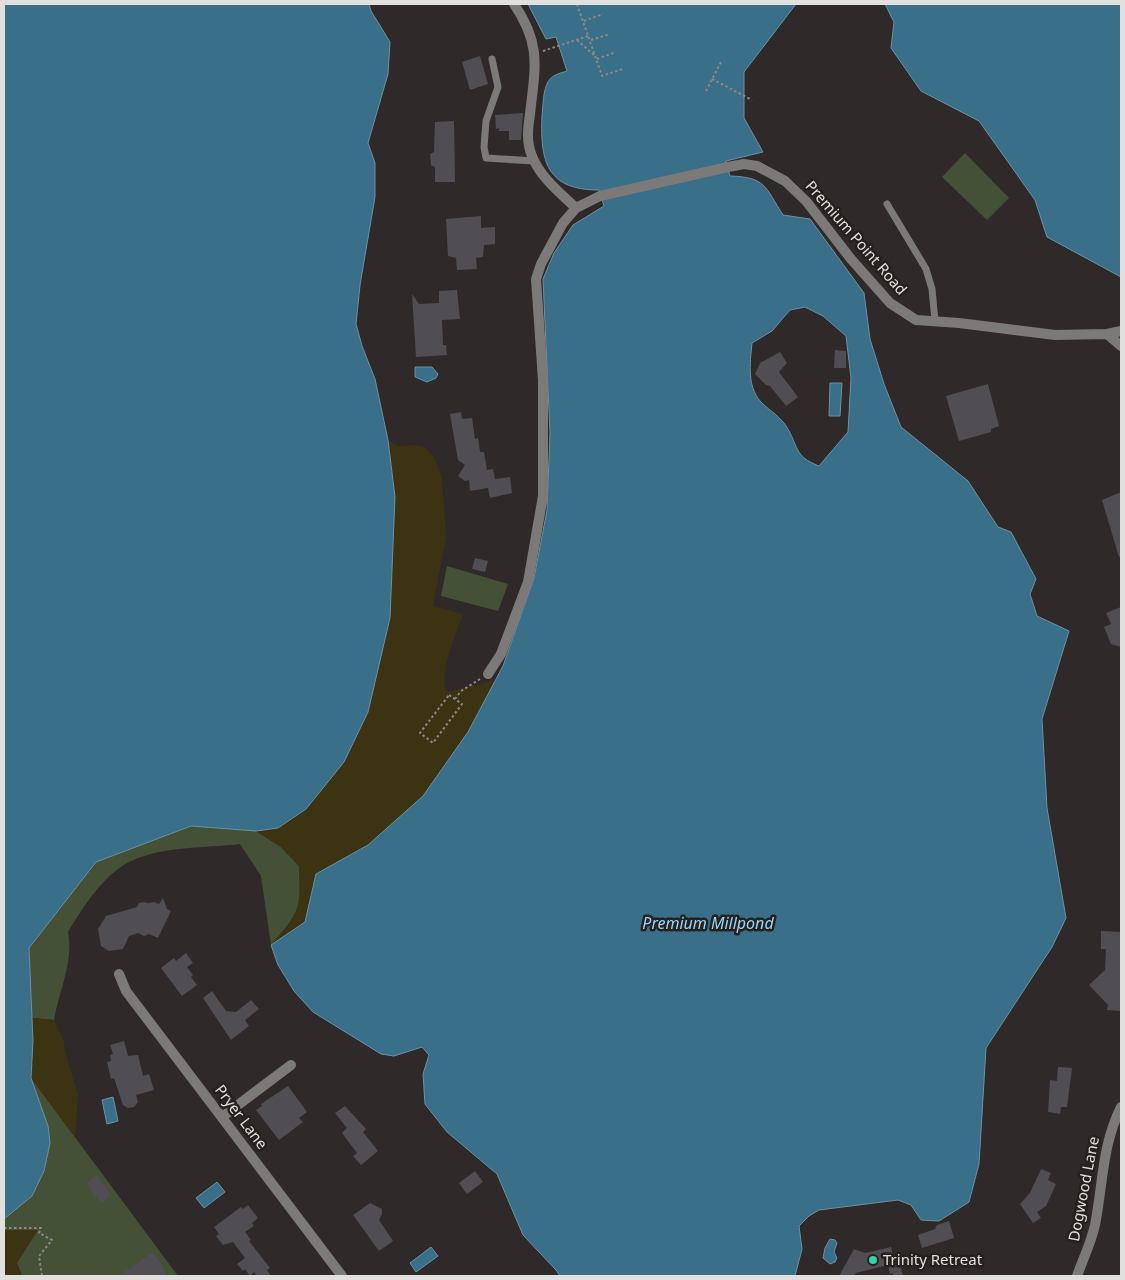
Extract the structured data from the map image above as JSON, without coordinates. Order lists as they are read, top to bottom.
{
  "streets": {
    "street": ["Premium Point Road", "Pryer Lane", "Dogwood Lane"]
  },
  "water": ["Premium Millpond"],
  "places": ["Trinity Retreat"]
}
